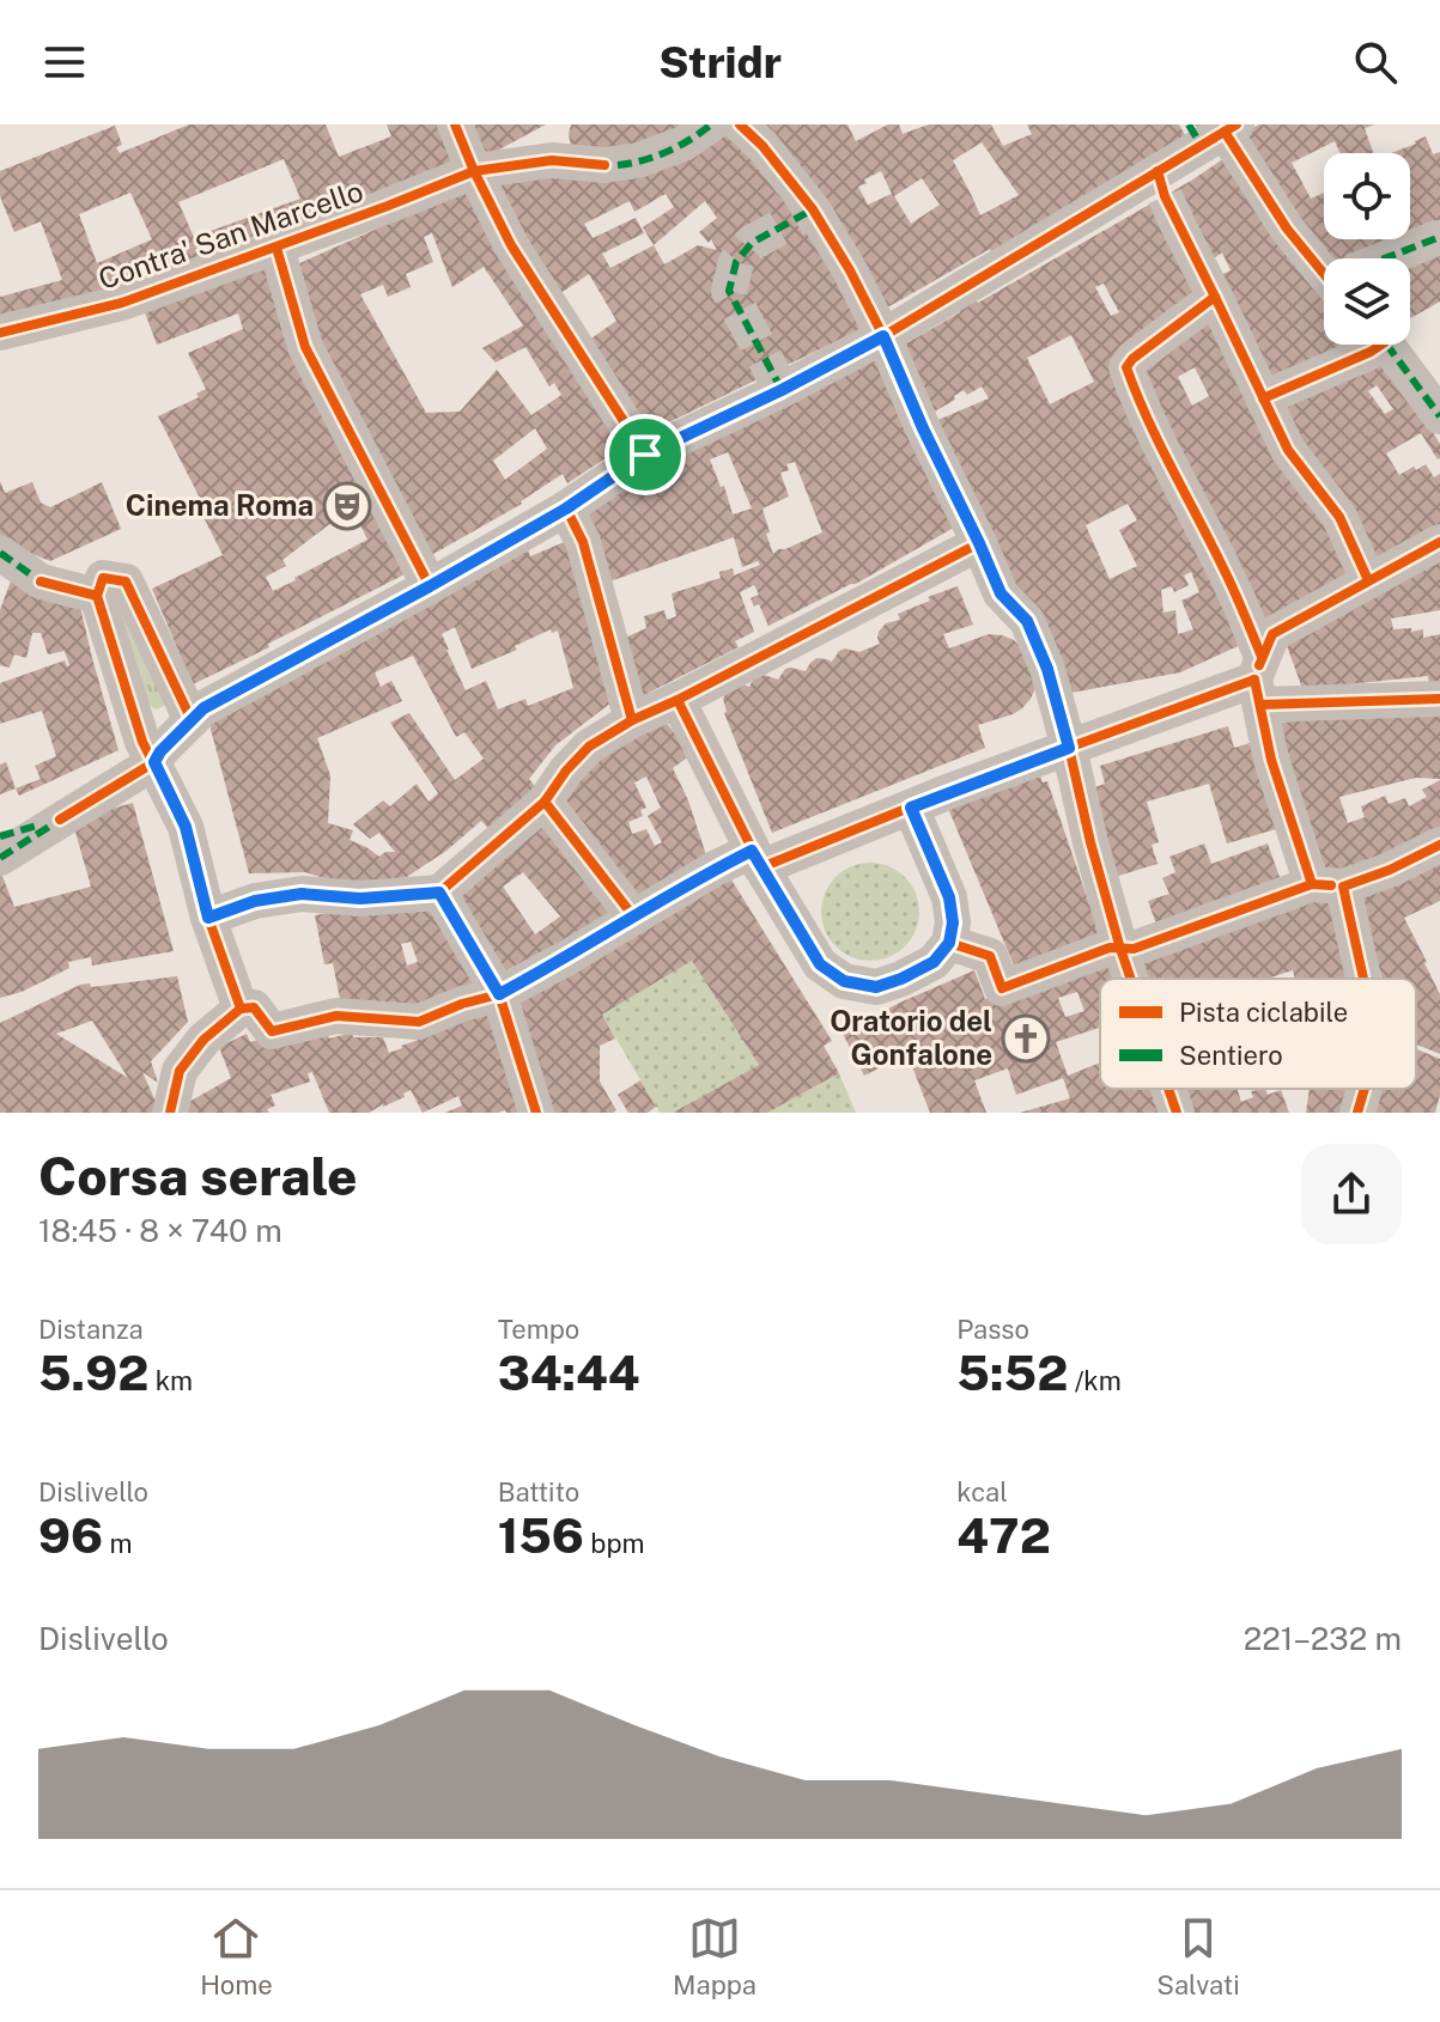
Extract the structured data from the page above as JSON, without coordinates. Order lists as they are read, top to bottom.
{
  "streets": {
    "street": ["Contra' San Marcello"]
  },
  "places": {
    "theatre": ["Cinema Roma"],
    "church": ["Oratorio del Gonfalone"]
  },
  "legend": ["Pista ciclabile", "Sentiero"],
  "page": {
    "header": "Stridr",
    "heading": ["Corsa serale", "18:45 · 8 × 740 m"],
    "stats": [
      ["Distanza", "5.92 km"],
      ["Tempo", "34:44"],
      ["Passo", "5:52 /km"],
      ["Dislivello", "96 m"],
      ["Battito", "156 bpm"],
      ["kcal", "472"]
    ],
    "chart": ["Dislivello", "221–232 m"],
    "tabs": ["Home", "Mappa", "Salvati"]
  }
}
